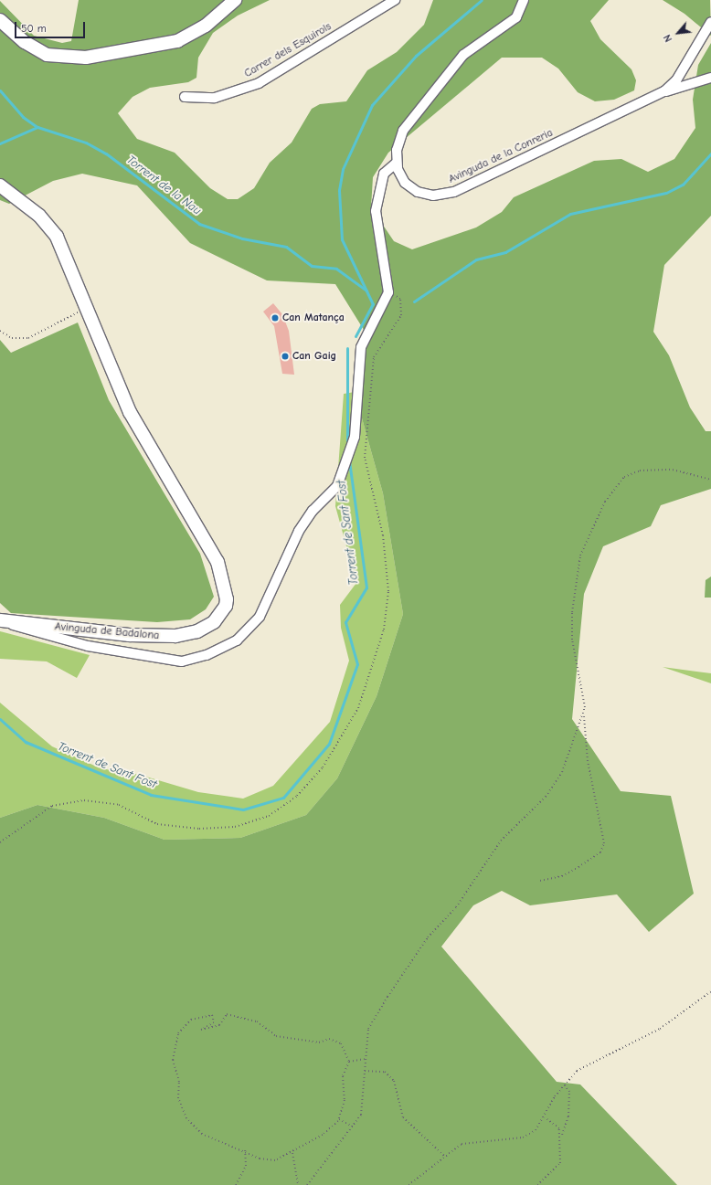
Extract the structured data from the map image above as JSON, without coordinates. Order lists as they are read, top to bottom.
{
  "streets": {
    "street": ["Carrer dels Esquirols", "Avinguda de la Conreria", "Avinguda de Badalona"]
  },
  "water": ["Torrent de la Nau", "Torrent de Sant Fost"],
  "places": ["Can Matança", "Can Gaig"],
  "scale_bar": "50 m",
  "north": "bottom left"
}
